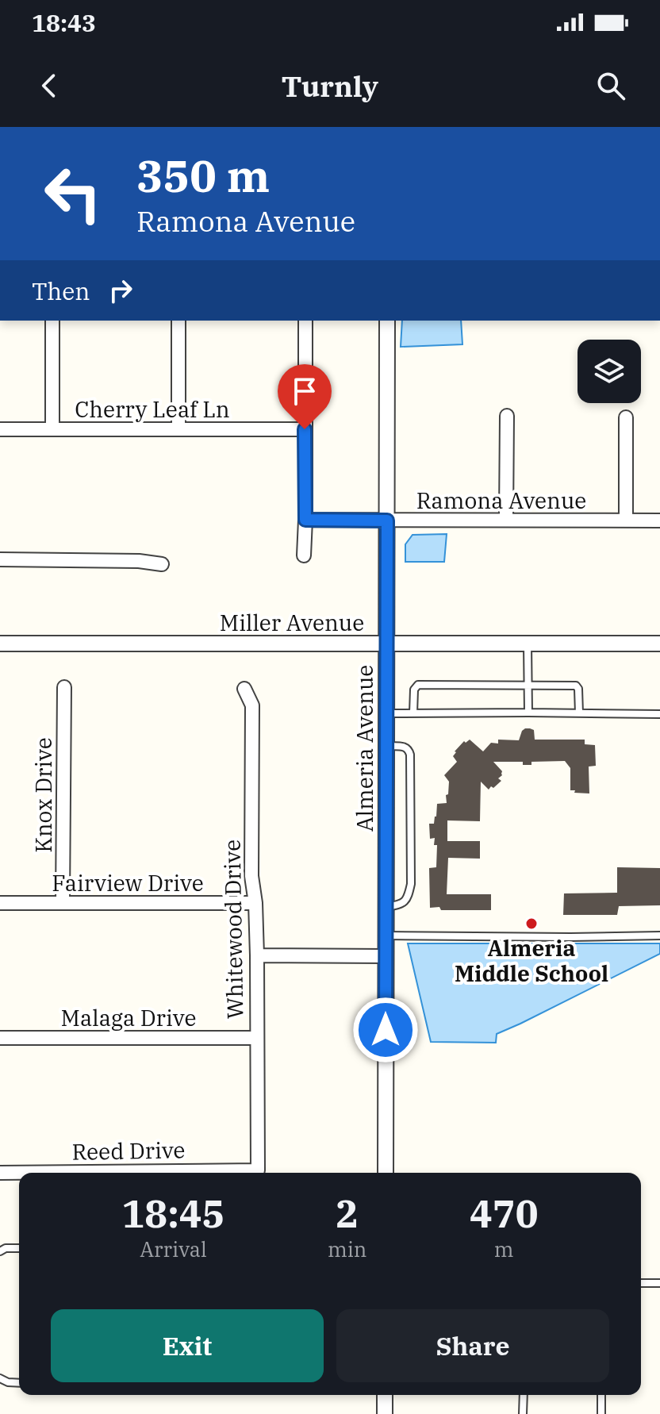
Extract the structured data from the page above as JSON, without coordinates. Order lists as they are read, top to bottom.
{
  "streets": {
    "street": [
      "Cherry Leaf Ln",
      "Ramona Avenue",
      "Miller Avenue",
      "Almeria Avenue",
      "Knox Drive",
      "Fairview Drive",
      "Whitewood Drive",
      "Malaga Drive",
      "Reed Drive"
    ]
  },
  "crossings": [
    ["Ramona Avenue", "Almeria Avenue"],
    ["Miller Avenue", "Almeria Avenue"],
    ["Knox Drive", "Fairview Drive"],
    ["Fairview Drive", "Whitewood Drive"],
    ["Whitewood Drive", "Malaga Drive"],
    ["Whitewood Drive", "Reed Drive"]
  ],
  "places": ["Almeria Middle School"],
  "page": {
    "status": "18:43",
    "header": "Turnly",
    "turn": ["350 m", "Ramona Avenue"],
    "then": "Then",
    "eta": [
      "18:45",
      "Arrival",
      "2",
      "min",
      "470",
      "m"
    ],
    "buttons": ["Exit", "Share"]
  }
}
